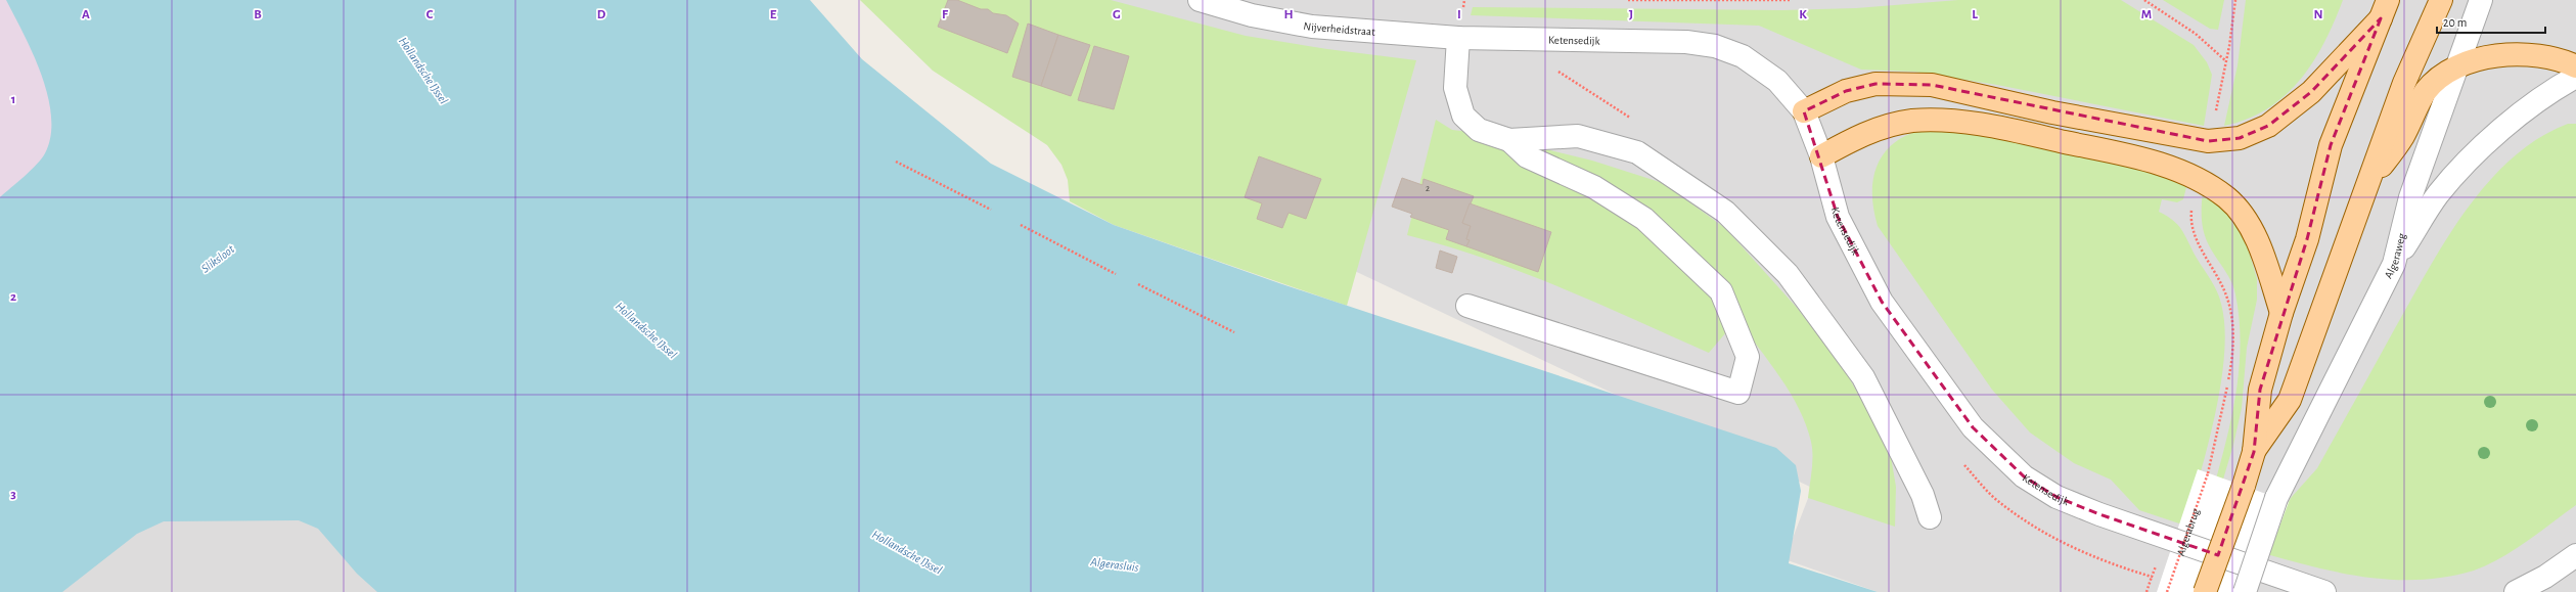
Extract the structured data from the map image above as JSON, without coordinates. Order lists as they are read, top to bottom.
{
  "streets": {
    "street": ["Nijverheidstraat", "Ketensedijk", "Algeraweg"],
    "path": ["Algerabrug"]
  },
  "crossings": [
    ["Nijverheidstraat", "Ketensedijk"]
  ],
  "water": ["Hollandsche IJssel", "Sliksloot", "Algerasluis"],
  "house_numbers": ["2"],
  "scale_bar": "20 m",
  "grid": {
    "columns": [
      "A",
      "B",
      "C",
      "D",
      "E",
      "F",
      "G",
      "H",
      "I",
      "J",
      "K",
      "L",
      "M",
      "N"
    ],
    "rows": ["1", "2", "3"]
  }
}
